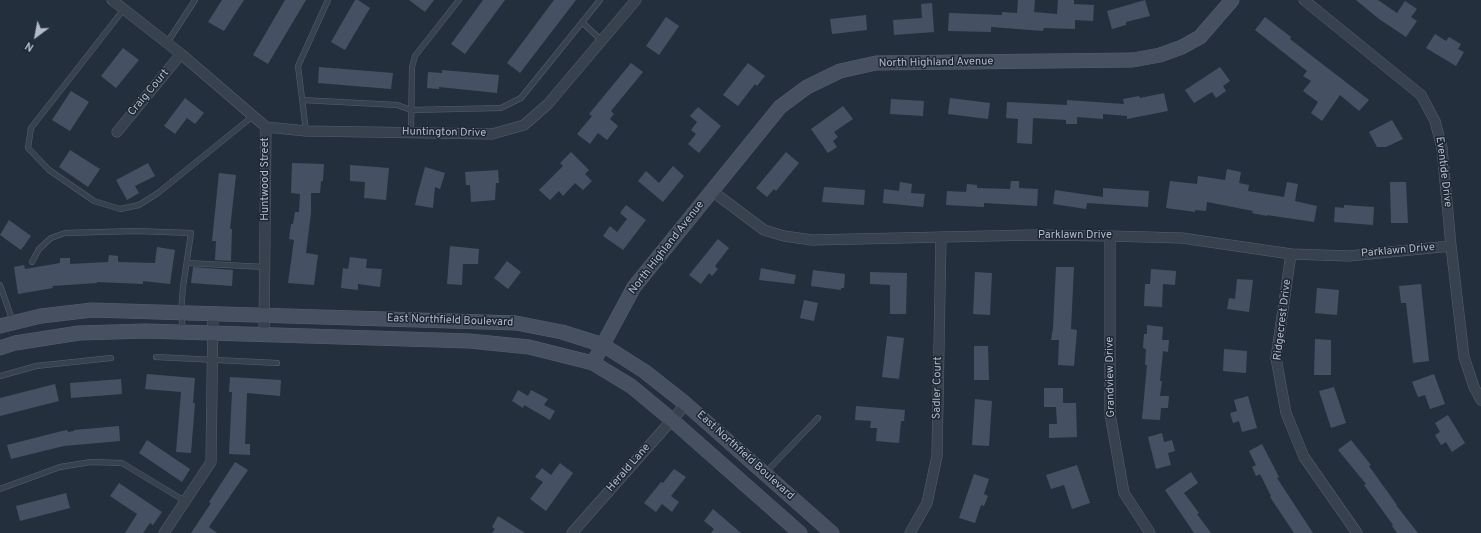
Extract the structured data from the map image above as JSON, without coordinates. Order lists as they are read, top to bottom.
{
  "streets": {
    "main road": ["North Highland Avenue", "East Northfield Boulevard"],
    "street": [
      "Craig Court",
      "Huntington Drive",
      "Eventide Drive",
      "Huntwood Street",
      "Parklawn Drive",
      "Ridgecrest Drive",
      "Grandview Drive",
      "Sadler Court",
      "Herald Lane"
    ]
  },
  "crossings": [
    ["North Highland Avenue", "Parklawn Drive"],
    ["North Highland Avenue", "East Northfield Boulevard"],
    ["Craig Court", "Huntwood Street"],
    ["Huntington Drive", "Huntwood Street"],
    ["Eventide Drive", "Parklawn Drive"],
    ["Huntwood Street", "East Northfield Boulevard"],
    ["Parklawn Drive", "Ridgecrest Drive"],
    ["Parklawn Drive", "Grandview Drive"],
    ["Parklawn Drive", "Sadler Court"],
    ["East Northfield Boulevard", "Herald Lane"]
  ],
  "north": "bottom left"
}
